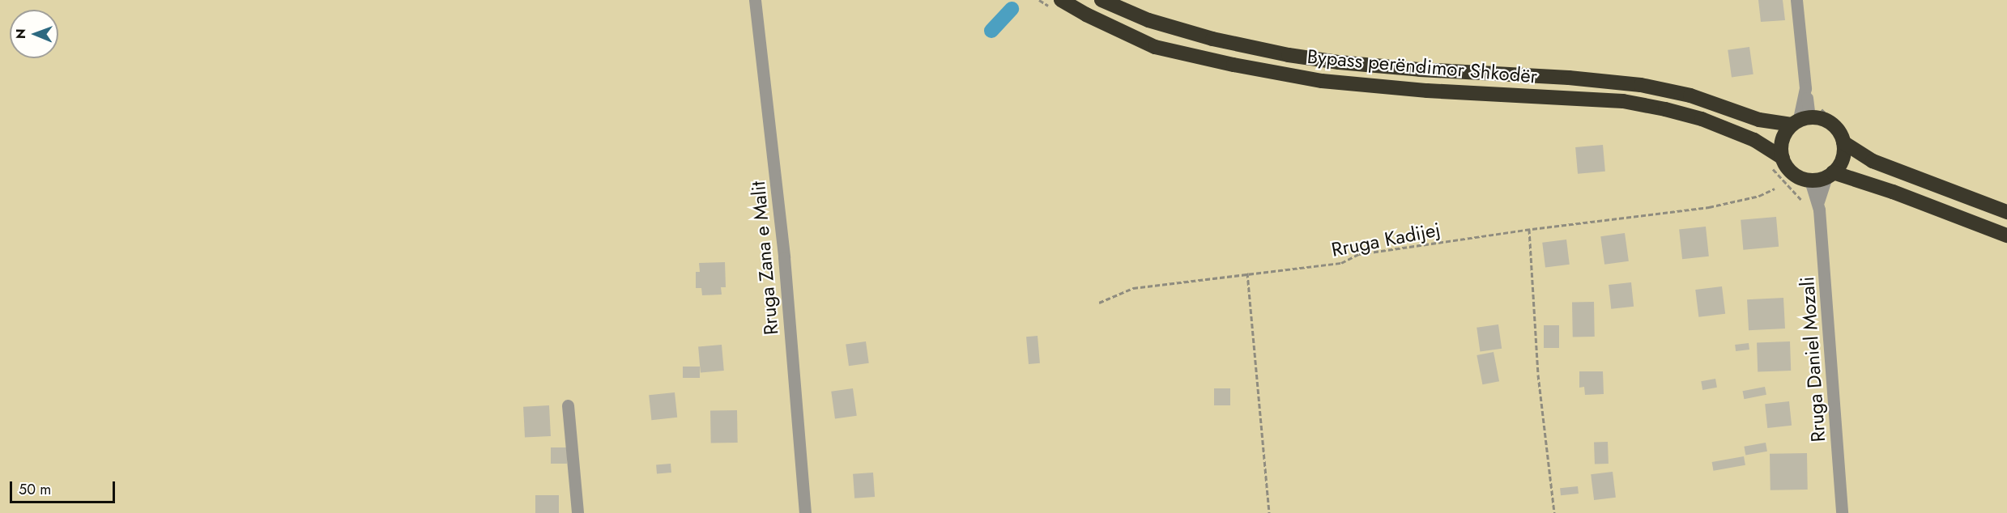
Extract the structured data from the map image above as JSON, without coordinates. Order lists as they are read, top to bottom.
{
  "streets": {
    "highway": ["Bypass perëndimor Shkodër"],
    "street": ["Rruga Zana e Malit", "Rruga Daniel Mozali"],
    "path": ["Rruga Kadijej"]
  },
  "crossings": [
    ["Bypass perëndimor Shkodër", "Rruga Daniel Mozali"]
  ],
  "scale_bar": "50 m",
  "north": "left"
}
